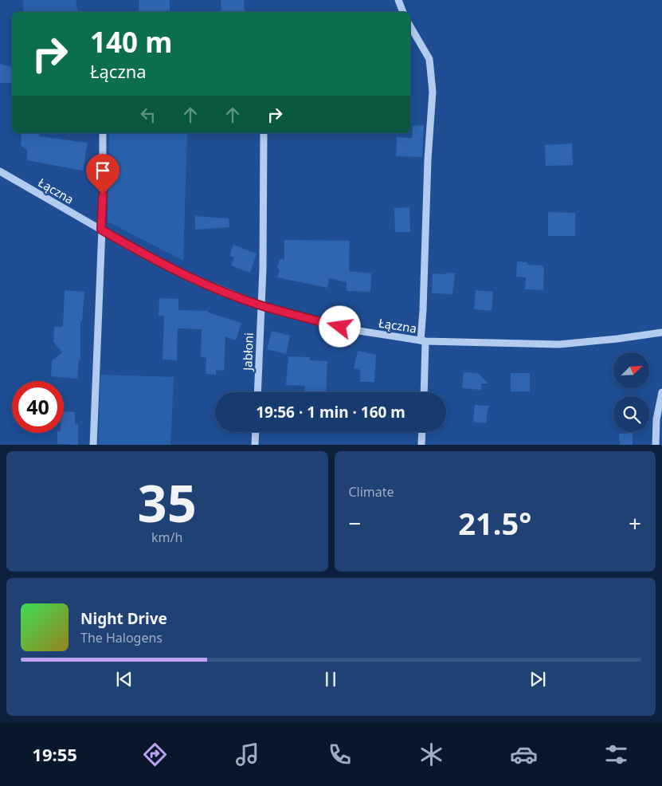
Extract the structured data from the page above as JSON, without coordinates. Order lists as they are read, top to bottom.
{
  "streets": {
    "street": ["Łączna", "Jabłoni"]
  },
  "crossings": [
    ["Łączna", "Jabłoni"]
  ],
  "north": "top right",
  "page": {
    "turn": ["140 m", "Łączna"],
    "limit": "40",
    "trip": "19:56 · 1 min · 160 m",
    "tile": [
      ["35", "km/h"],
      "Climate"
    ],
    "heat": ["−", "21.5°", "+"],
    "song": ["Night Drive", "The Halogens"],
    "tabs": "19:55"
  }
}
